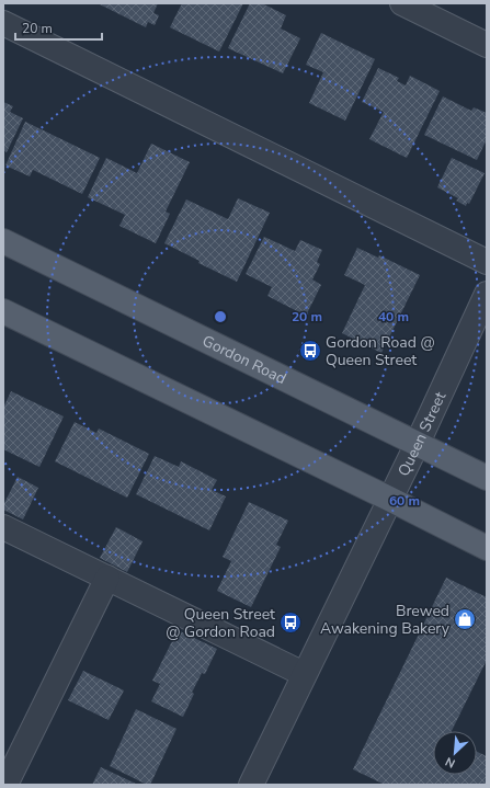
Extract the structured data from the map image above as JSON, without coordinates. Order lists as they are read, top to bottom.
{
  "streets": {
    "main road": ["Gordon Road"],
    "street": ["Queen Street"]
  },
  "crossings": [
    ["Gordon Road", "Queen Street"]
  ],
  "places": {
    "bus stop": ["Gordon Road @ Queen Street", "Queen Street @ Gordon Road"],
    "shop": ["Brewed Awakening Bakery"]
  },
  "scale_bar": "20 m",
  "north": "bottom left",
  "rings": ["20 m", "40 m", "60 m"]
}
